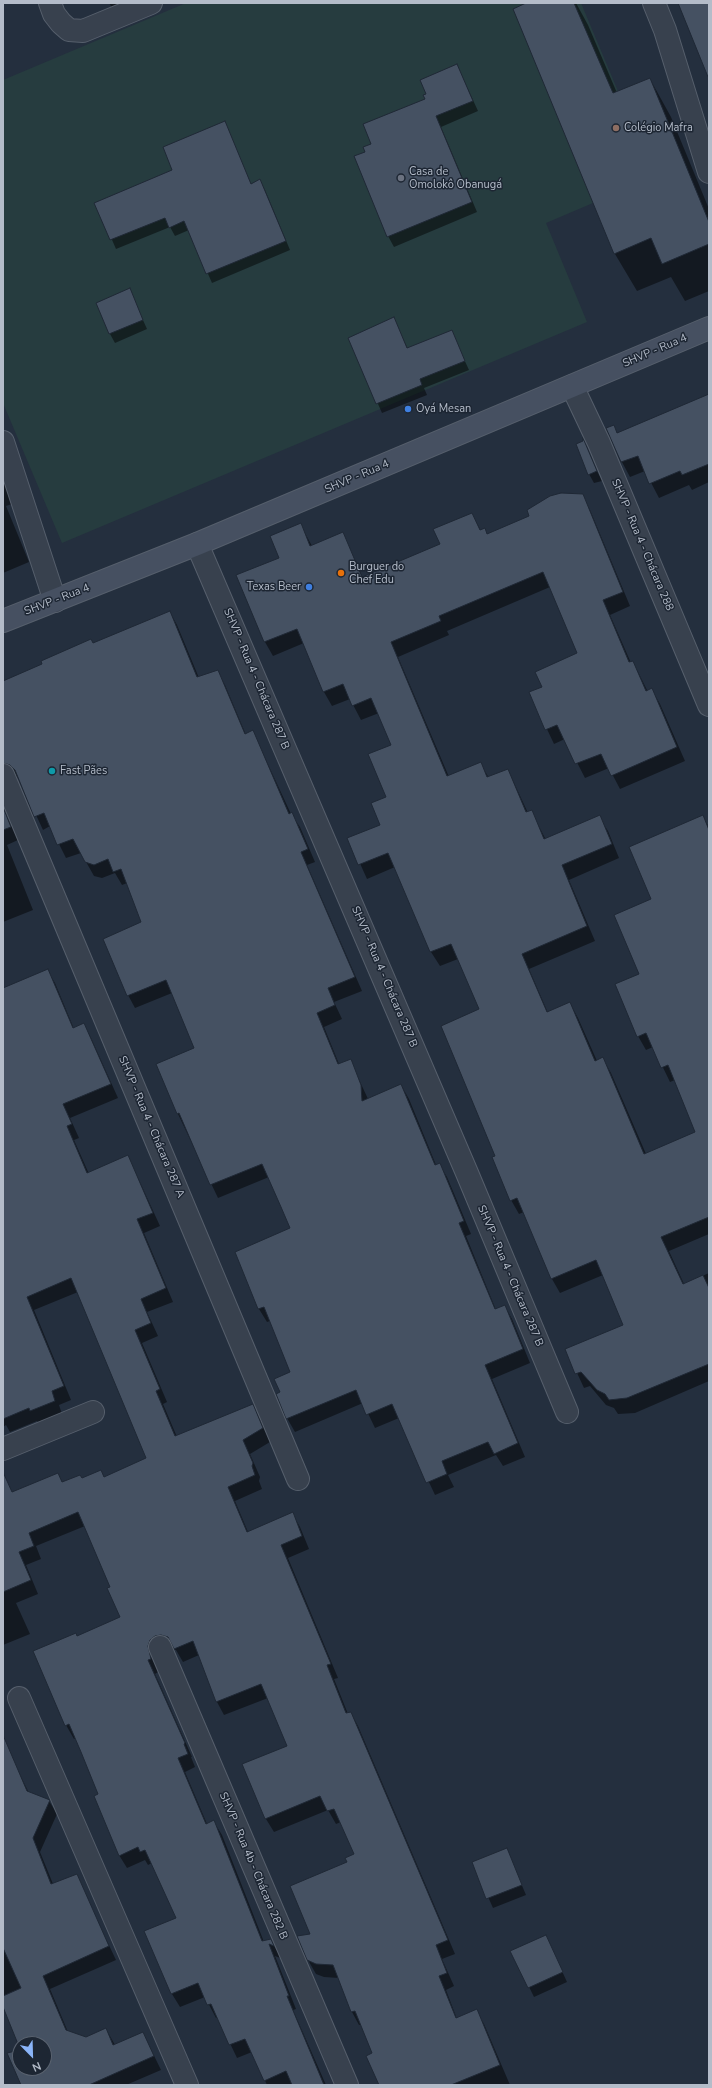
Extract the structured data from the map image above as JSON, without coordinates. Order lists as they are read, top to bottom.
{
  "streets": {
    "street": [
      "SHVP - Rua 4",
      "SHVP - Rua 4 - Chácara 288",
      "SHVP - Rua 4 - Chácara 287 B",
      "SHVP - Rua 4 - Chácara 287 A",
      "SHVP - Rua 4b - Chácara 282 B"
    ]
  },
  "crossings": [
    ["SHVP - Rua 4", "SHVP - Rua 4 - Chácara 288"],
    ["SHVP - Rua 4", "SHVP - Rua 4 - Chácara 287 B"]
  ],
  "places": [
    "Colégio Mafra",
    "Casa de Omolokô Obanugá",
    "Oyá Mesan",
    "Burguer do Chef Edu",
    "Texas Beer",
    "Fast Pães"
  ],
  "north": "bottom right"
}
